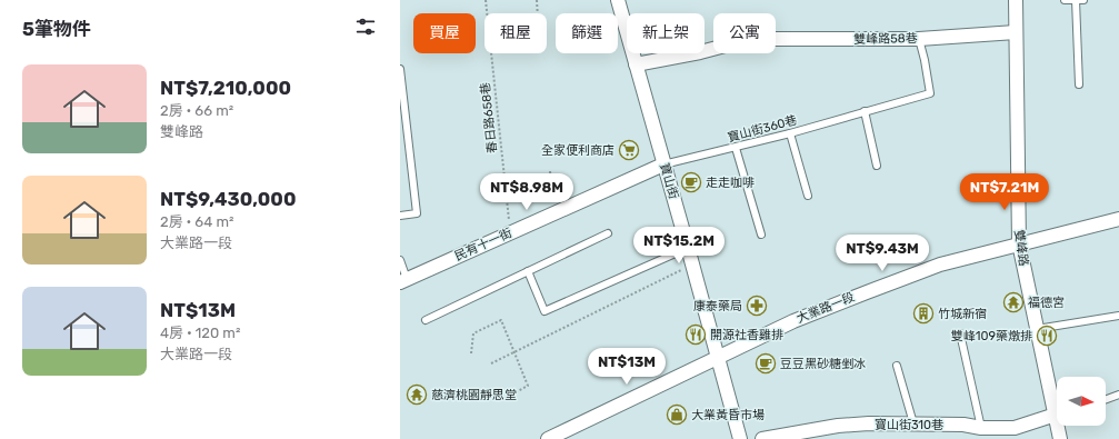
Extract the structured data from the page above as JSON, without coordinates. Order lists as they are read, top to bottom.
{
  "streets": {
    "street": [
      "雙峰路58巷",
      "寶山街",
      "民有十一街",
      "雙峰路",
      "大業路一段",
      "寶山街310巷"
    ],
    "lane": ["寶山街360巷"],
    "path": ["春日路658巷"]
  },
  "crossings": [
    ["雙峰路58巷", "寶山街360巷"],
    ["雙峰路58巷", "寶山街"],
    ["雙峰路58巷", "雙峰路"],
    ["春日路658巷", "民有十一街"],
    ["寶山街360巷", "寶山街"],
    ["寶山街360巷", "民有十一街"],
    ["寶山街", "民有十一街"],
    ["寶山街", "大業路一段"],
    ["雙峰路", "大業路一段"]
  ],
  "places": {
    "supermarket": ["全家便利商店"],
    "cafe": ["走走咖啡", "豆豆黑砂糖剉冰"],
    "temple": ["福德宮", "慈濟桃園靜思堂"],
    "pharmacy": ["康泰藥局"],
    "building": ["竹城新宿"],
    "restaurant": ["開源社香雞排", "雙峰109藥燉排"],
    "shop": ["大業黃昏市場"]
  },
  "north": "right",
  "page": {
    "heading": "5筆物件",
    "chip": [
      "買屋",
      "租屋",
      "篩選",
      "新上架",
      "公寓"
    ],
    "list": [
      {
        "name": "NT$7,210,000",
        "note": "2房 · 66 m² · 雙峰路"
      },
      {
        "name": "NT$9,430,000",
        "note": "2房 · 64 m² · 大業路一段"
      },
      {
        "name": "NT$13M",
        "note": "4房 · 120 m² · 大業路一段"
      }
    ],
    "price": [
      "NT$8.98M",
      "NT$7.21M",
      "NT$15.2M",
      "NT$9.43M",
      "NT$13M"
    ]
  }
}
